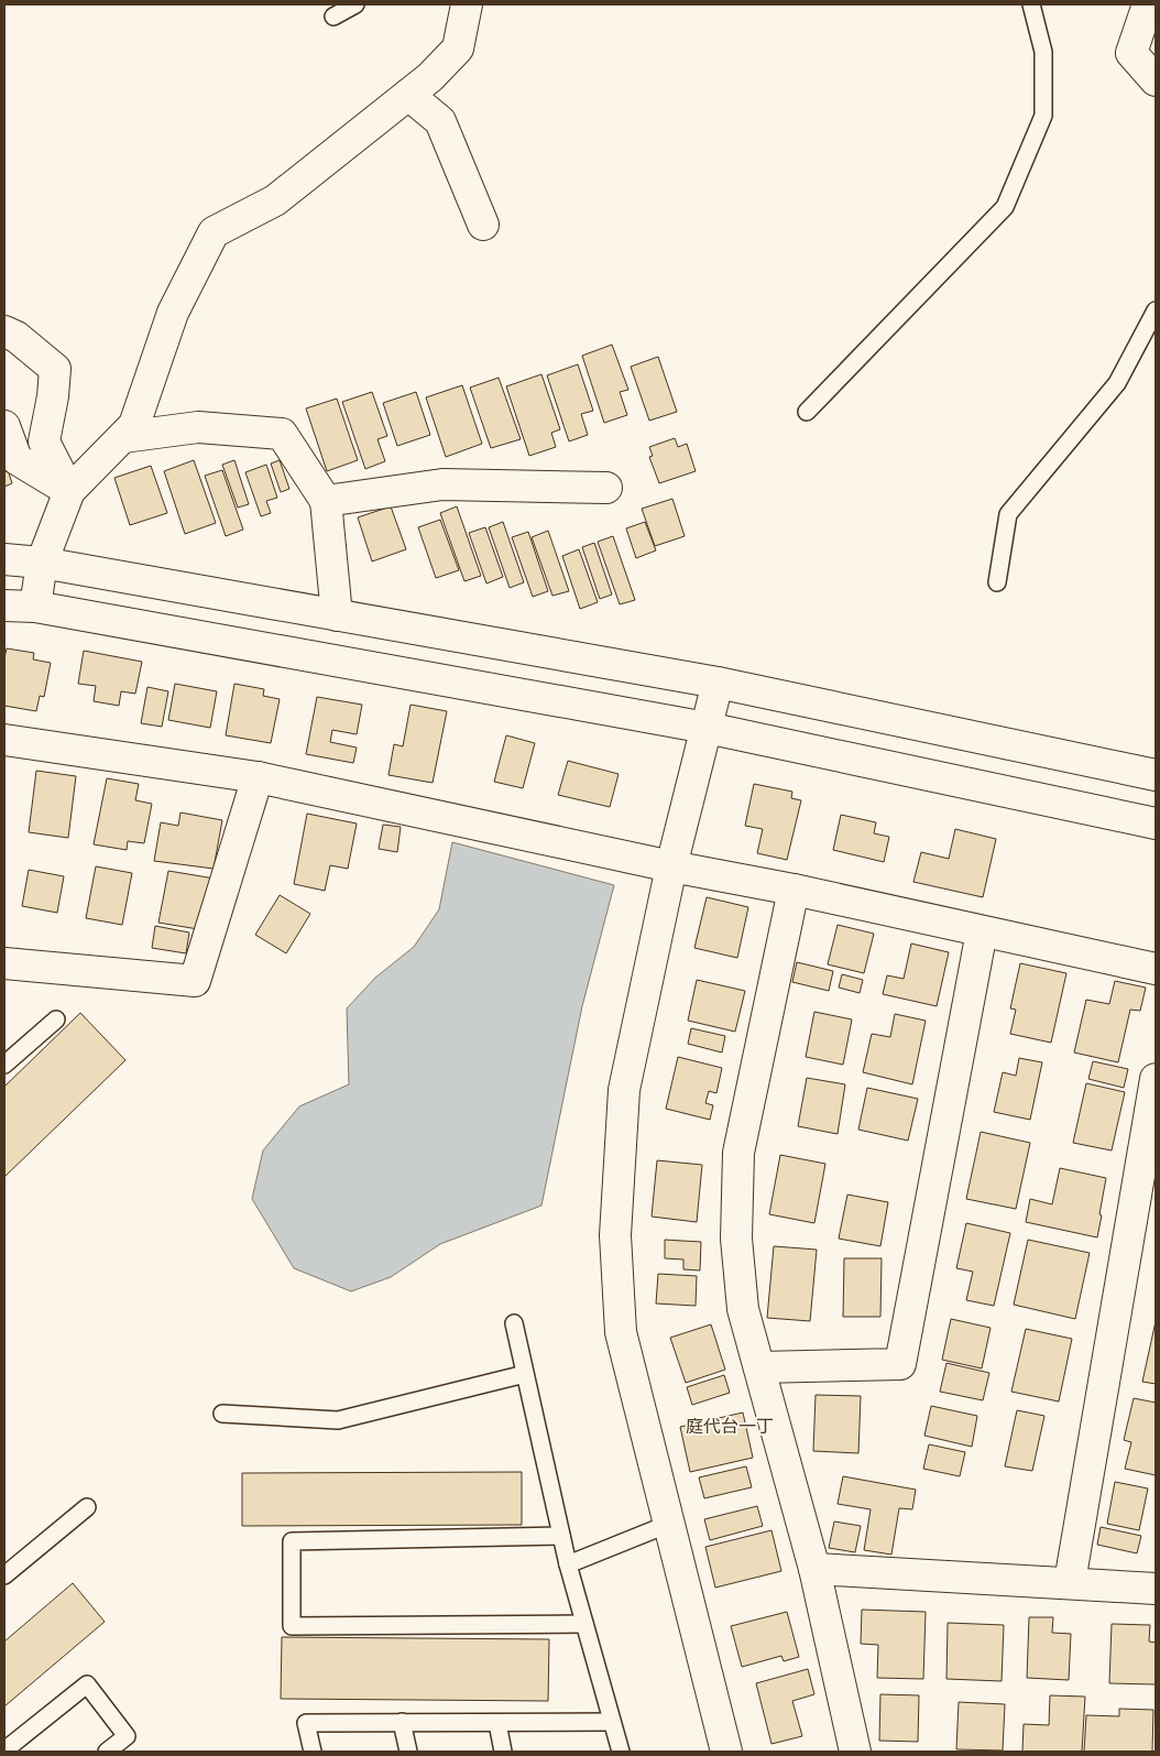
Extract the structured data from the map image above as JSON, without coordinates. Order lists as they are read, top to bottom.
{
  "districts": ["庭代台一丁"]
}
